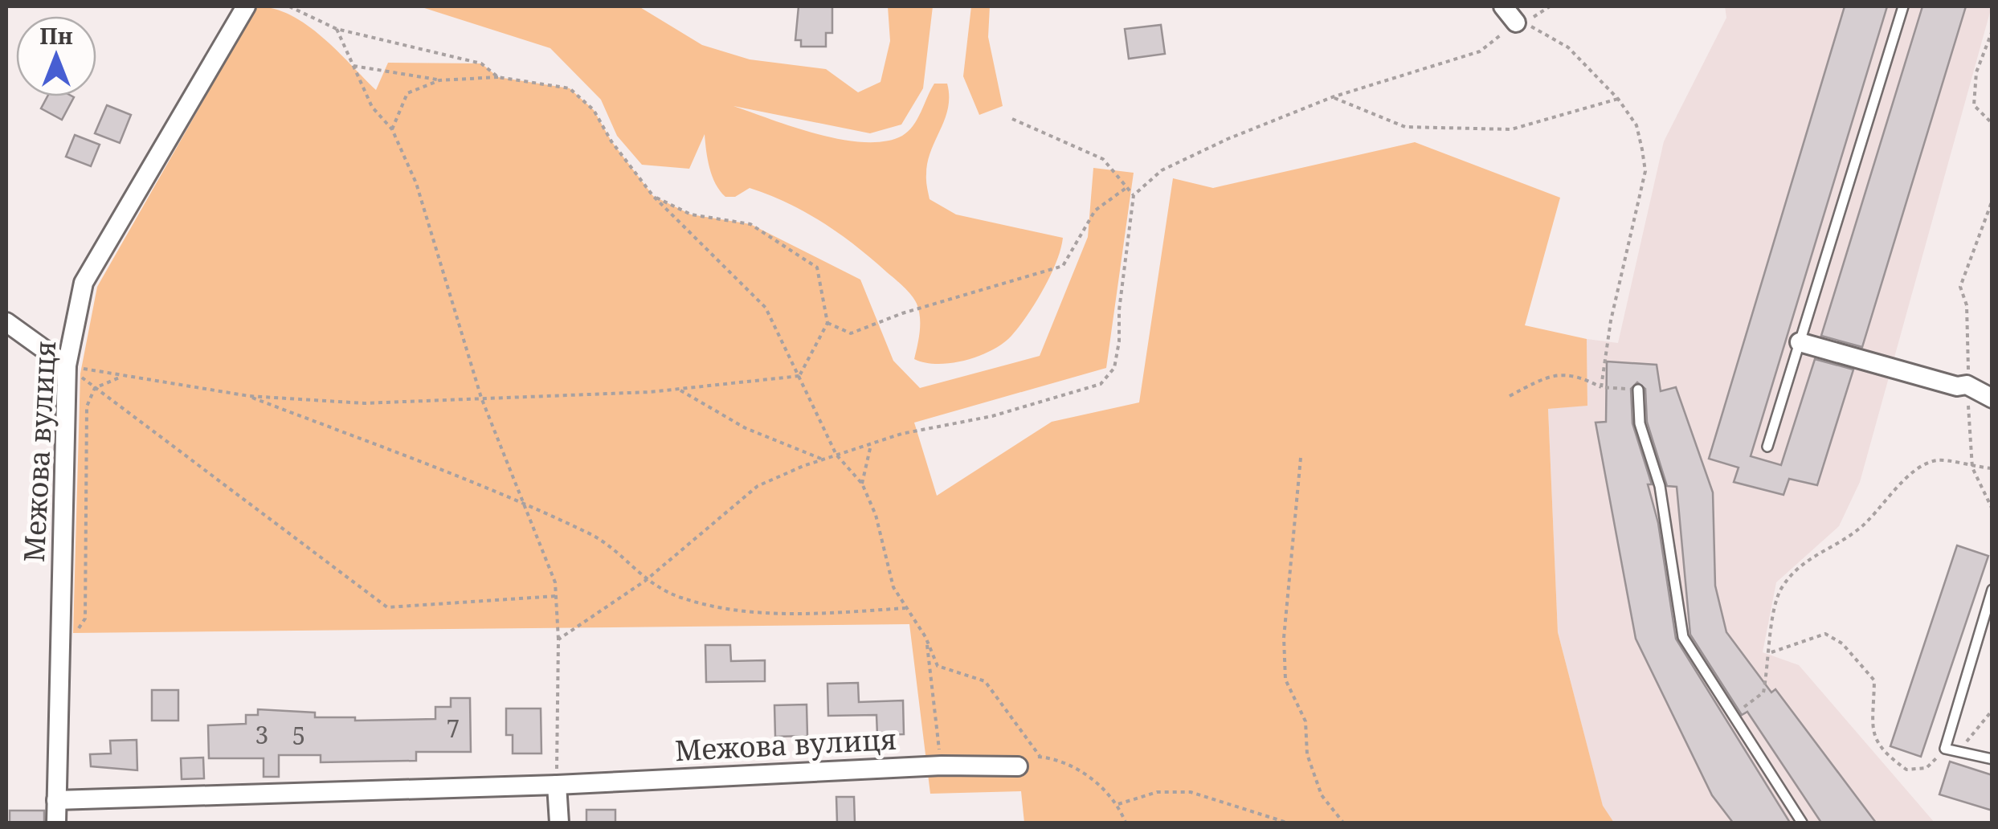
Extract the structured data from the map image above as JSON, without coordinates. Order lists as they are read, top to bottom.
{
  "streets": {
    "street": ["Межова вулиця"]
  },
  "house_numbers": ["7", "3", "5"],
  "north": "top"
}
